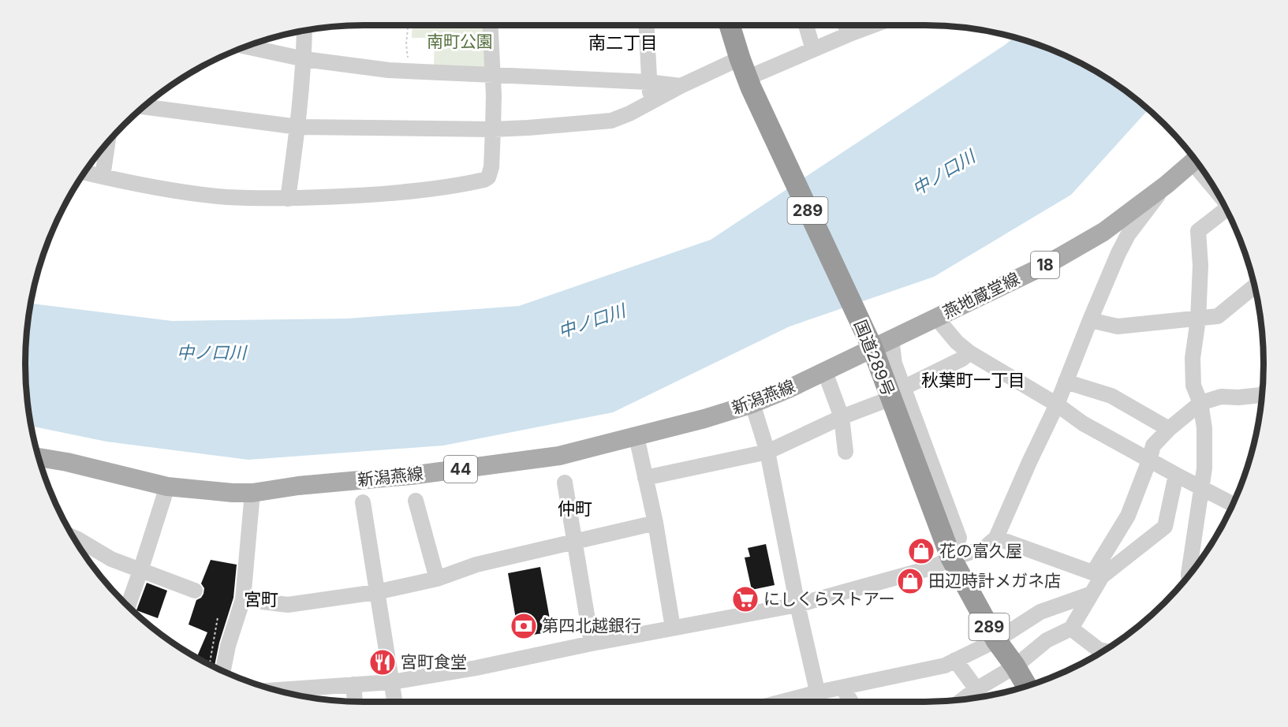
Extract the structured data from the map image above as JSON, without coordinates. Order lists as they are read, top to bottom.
{
  "streets": {
    "highway": ["289", "国道289号"],
    "main road": [
      "18",
      "燕地蔵堂線",
      "新潟燕線",
      "44"
    ]
  },
  "crossings": [
    ["燕地蔵堂線", "国道289号"],
    ["燕地蔵堂線", "新潟燕線"],
    ["国道289号", "新潟燕線"]
  ],
  "districts": [
    "南二丁目",
    "秋葉町一丁目",
    "仲町",
    "宮町"
  ],
  "water": ["中ノ口川"],
  "parks": ["南町公園"],
  "places": {
    "shop": ["花の富久屋", "田辺時計メガネ店"],
    "supermarket": ["にしくらストアー"],
    "bank": ["第四北越銀行"],
    "restaurant": ["宮町食堂"]
  }
}
